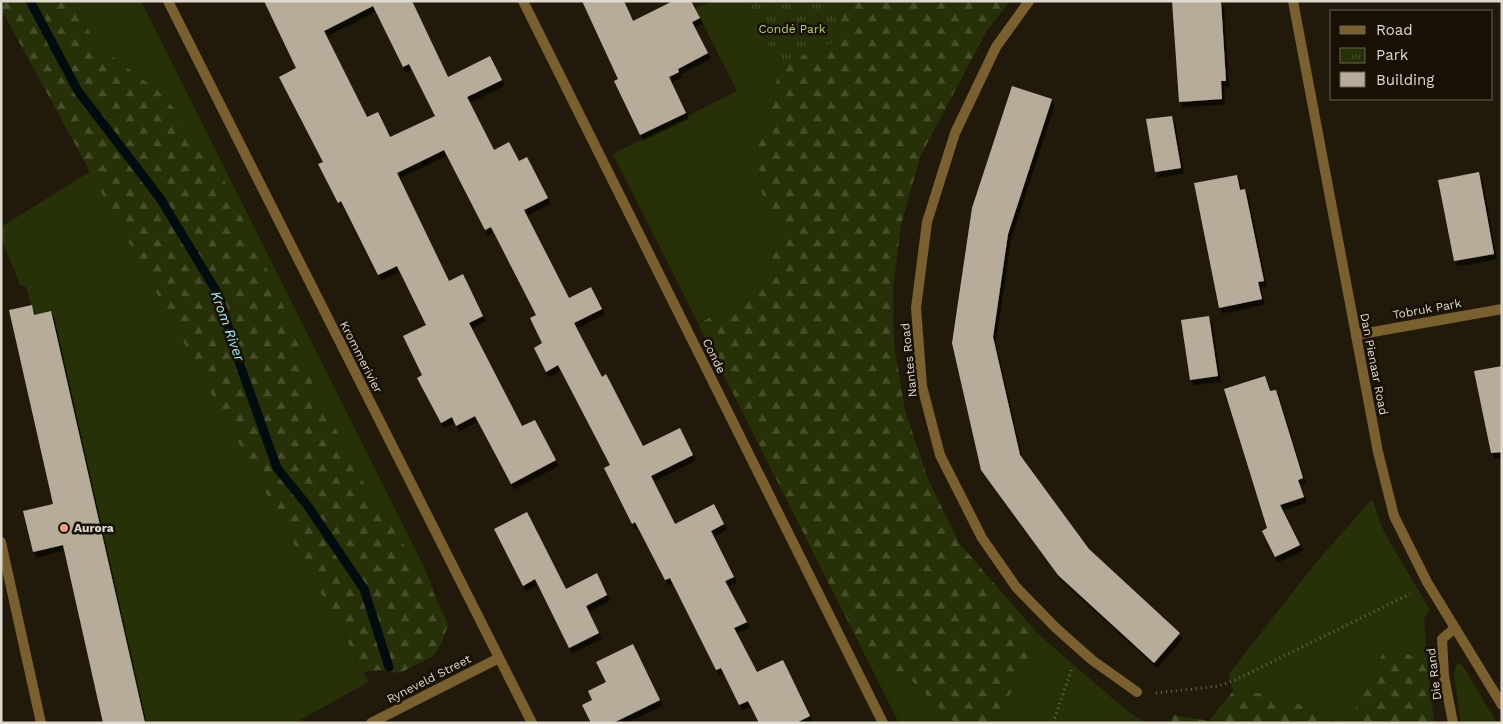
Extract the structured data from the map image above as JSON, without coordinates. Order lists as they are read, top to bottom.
{
  "streets": {
    "street": [
      "Tobruk Park",
      "Conde",
      "Krommerivier",
      "Nantes Road",
      "Dan Pienaar Road",
      "Die Rand",
      "Ryneveld Street"
    ]
  },
  "crossings": [
    ["Tobruk Park", "Dan Pienaar Road"],
    ["Krommerivier", "Ryneveld Street"],
    ["Dan Pienaar Road", "Die Rand"]
  ],
  "water": ["Krom River"],
  "parks": ["Condé Park"],
  "places": ["Aurora"],
  "legend": ["Road", "Park", "Building"]
}
